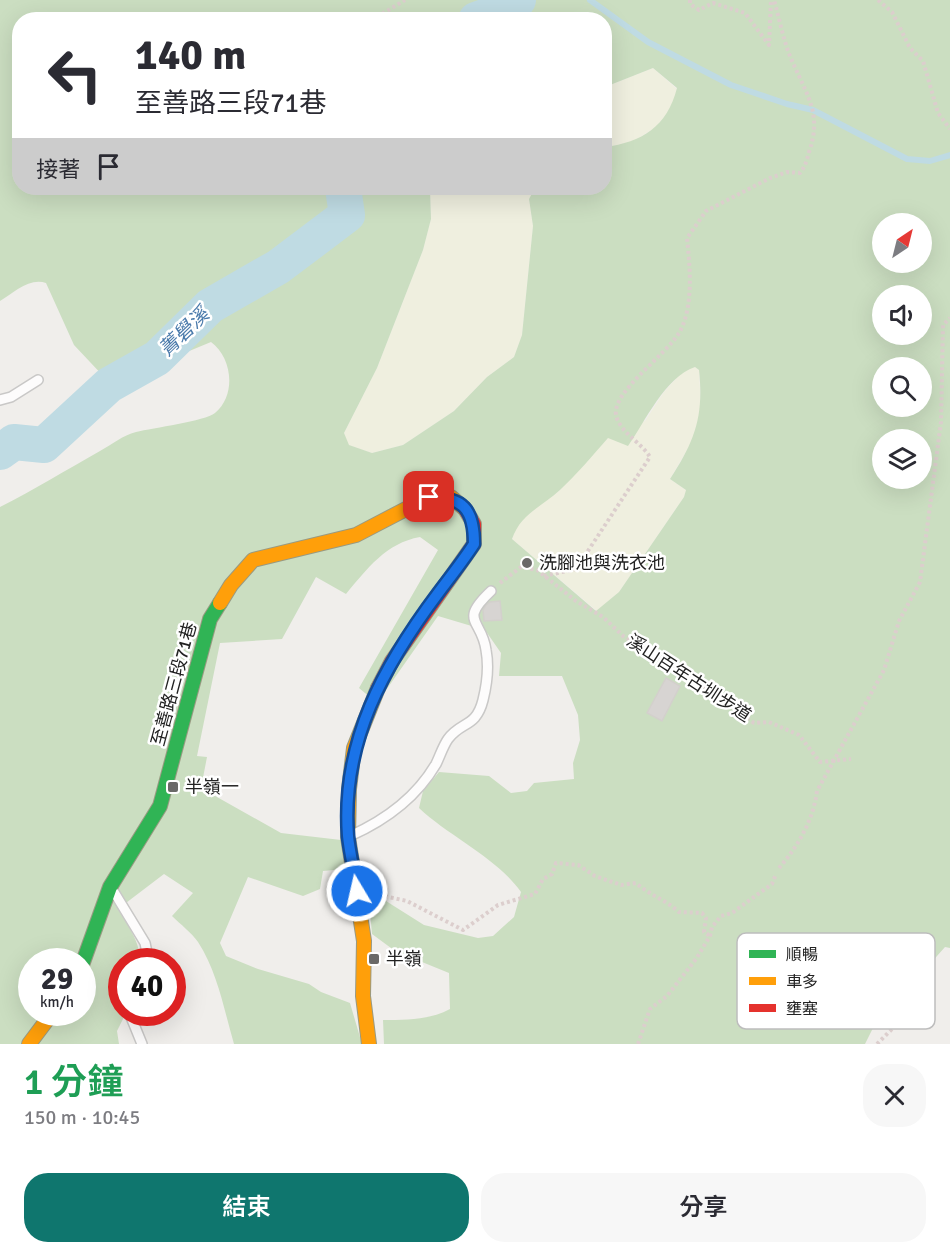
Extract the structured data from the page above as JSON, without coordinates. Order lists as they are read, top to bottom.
{
  "streets": {
    "street": ["至善路三段71巷"],
    "path": ["溪山百年古圳步道"]
  },
  "water": ["菁礐溪"],
  "places": {
    "other": ["洗腳池與洗衣池"],
    "transit": ["半嶺一", "半嶺"]
  },
  "legend": ["順暢", "車多", "壅塞"],
  "north": "top right",
  "page": {
    "turn": ["140 m", "至善路三段71巷"],
    "then": "接著",
    "speed": "29 km/h",
    "limit": "40",
    "heading": ["1 分鐘", "150 m · 10:45"],
    "buttons": ["結束", "分享"]
  }
}
